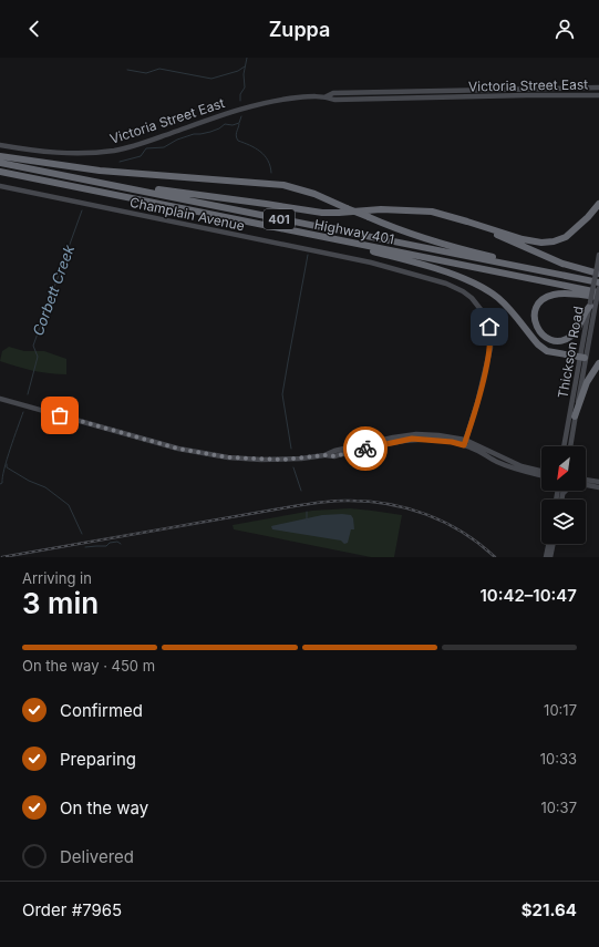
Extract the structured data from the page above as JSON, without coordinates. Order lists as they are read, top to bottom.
{
  "streets": {
    "highway": ["401", "Highway 401"],
    "main road": ["Victoria Street East", "Champlain Avenue", "Thickson Road"]
  },
  "water": ["Corbett Creek"],
  "north": "bottom left",
  "page": {
    "header": "Zuppa",
    "heading": ["3 min", "Arriving in", "10:42–10:47"],
    "panel": ["Order #7965", "$21.64"],
    "bar": "On the way · 450 m",
    "list": [
      ["Confirmed", "10:17"],
      ["Preparing", "10:33"],
      ["On the way", "10:37"],
      "Delivered"
    ]
  }
}
